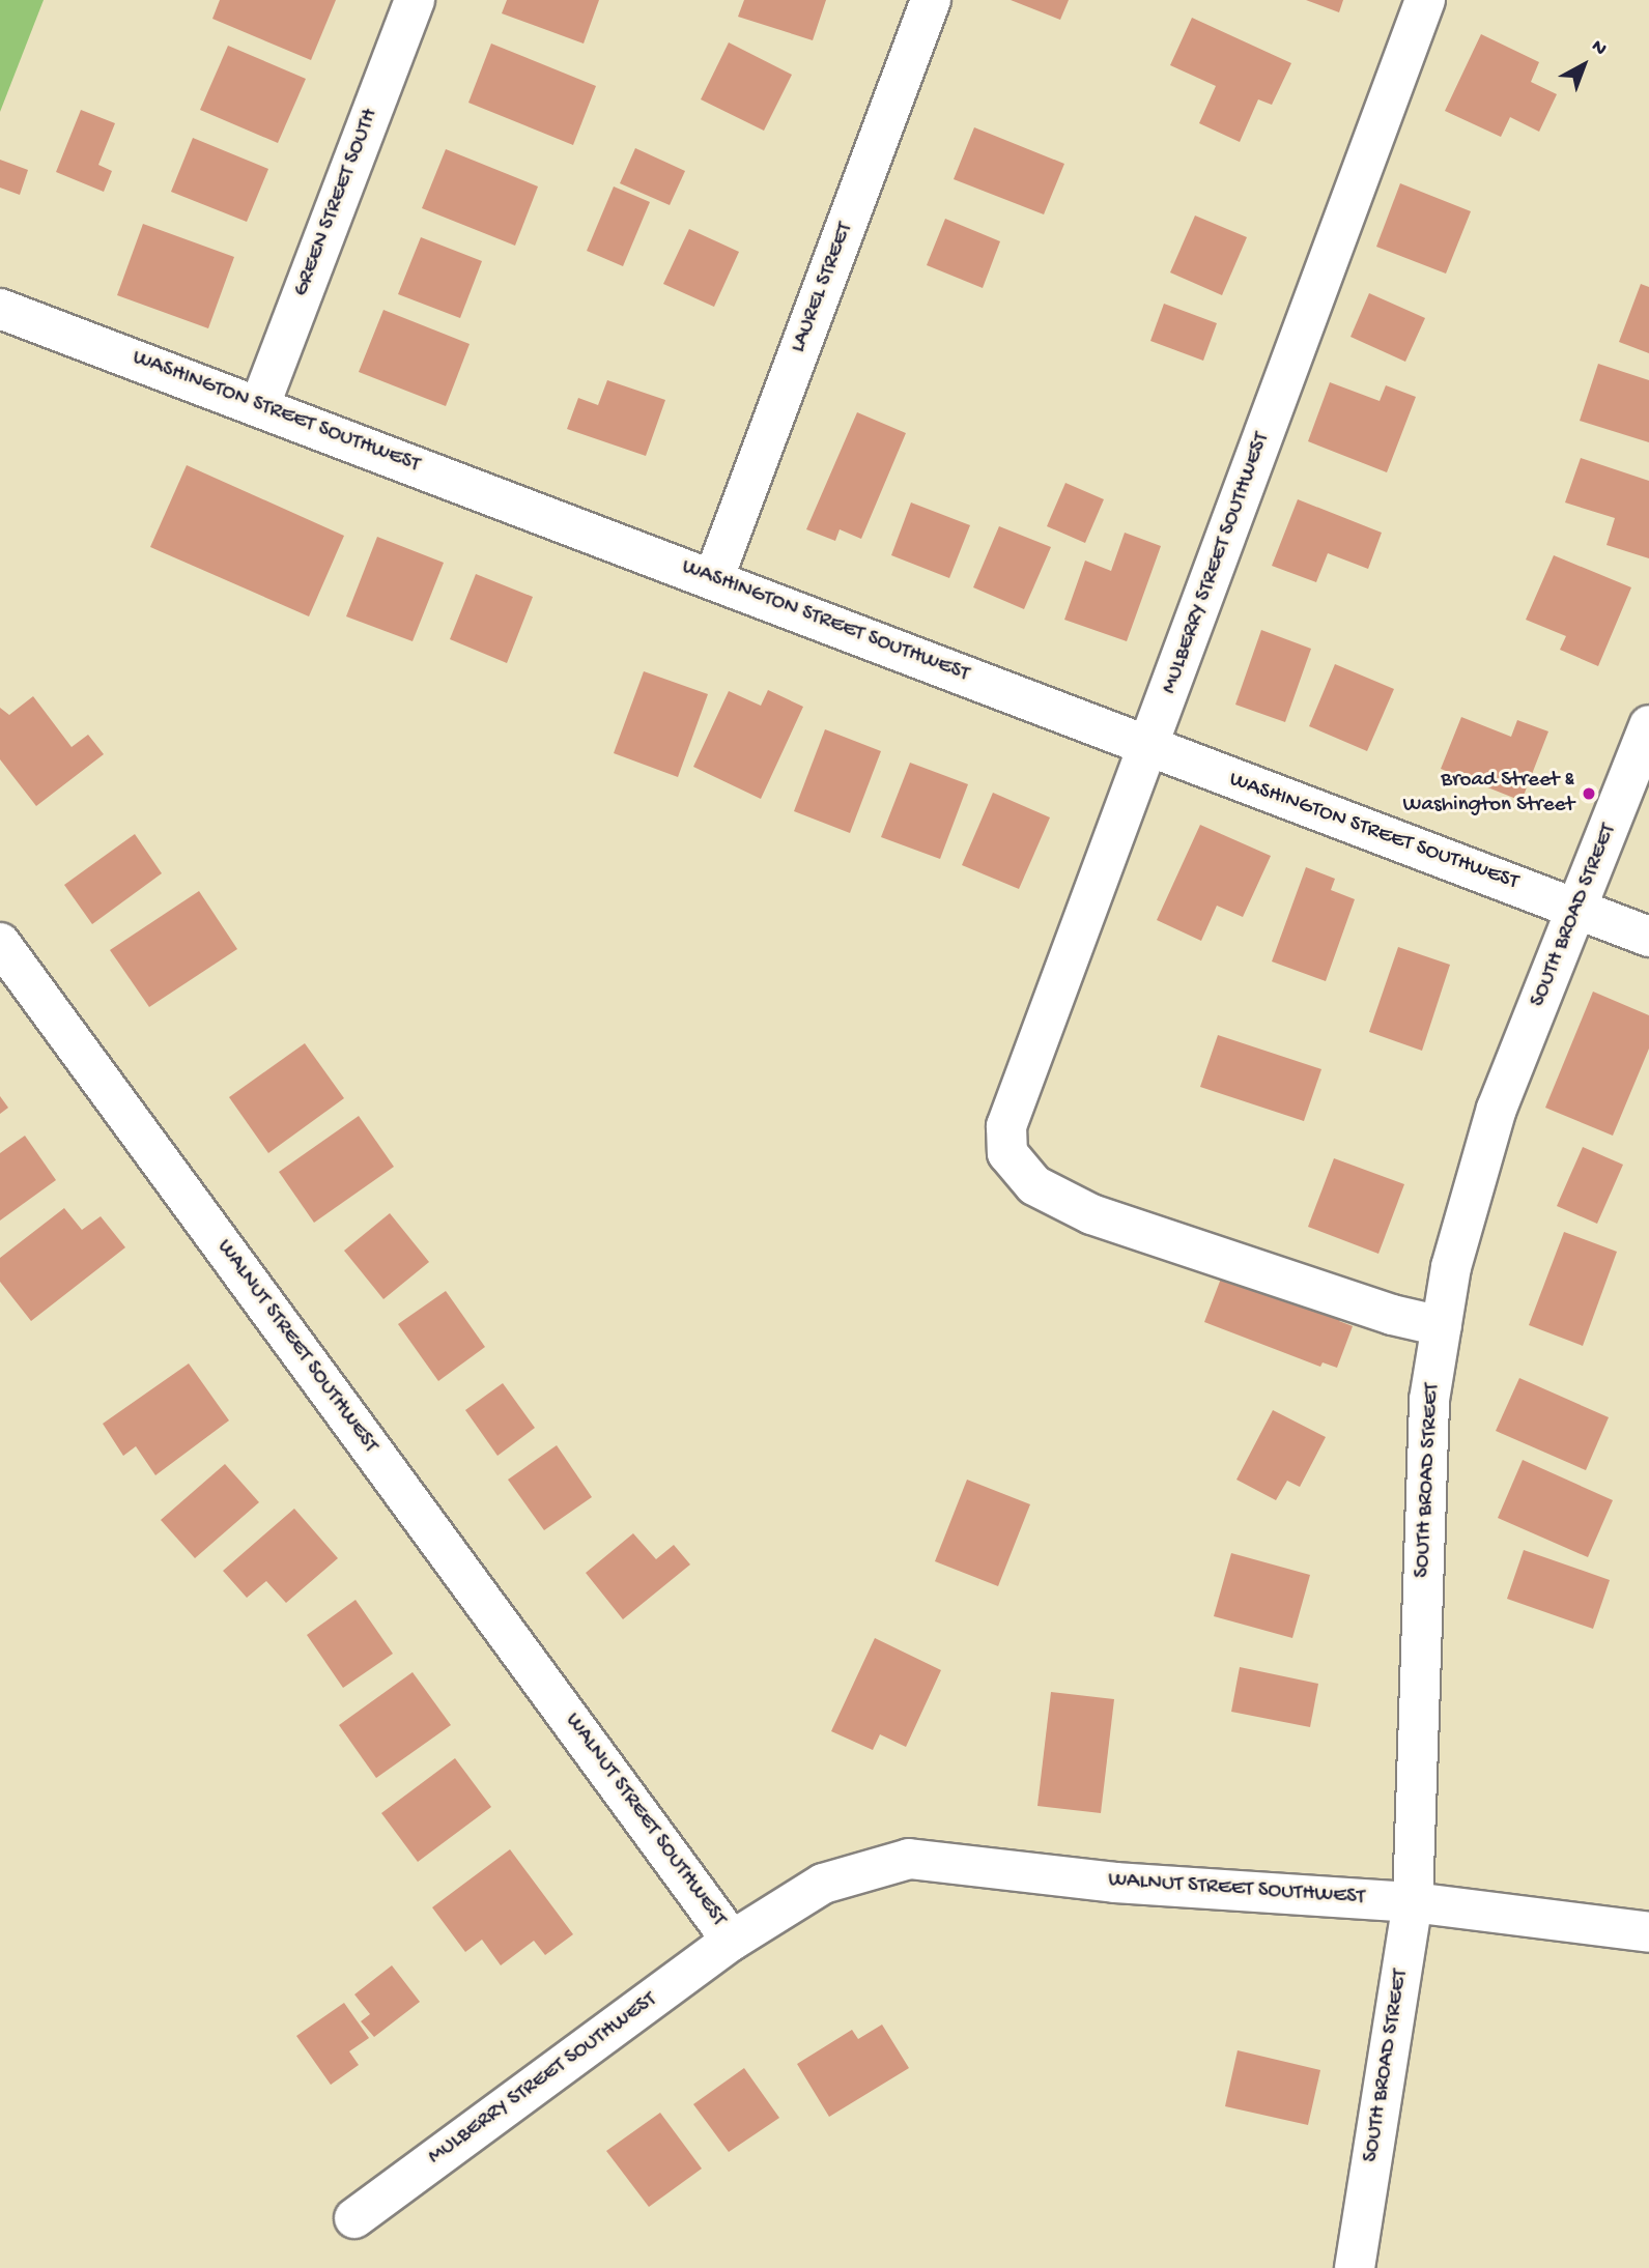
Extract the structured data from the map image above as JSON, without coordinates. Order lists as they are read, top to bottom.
{
  "streets": {
    "street": [
      "GREEN STREET SOUTH",
      "LAUREL STREET",
      "WASHINGTON STREET SOUTHWEST",
      "MULBERRY STREET SOUTHWEST",
      "SOUTH BROAD STREET",
      "WALNUT STREET SOUTHWEST"
    ]
  },
  "crossings": [
    ["GREEN STREET SOUTH", "WASHINGTON STREET SOUTHWEST"],
    ["LAUREL STREET", "WASHINGTON STREET SOUTHWEST"],
    ["WASHINGTON STREET SOUTHWEST", "MULBERRY STREET SOUTHWEST"],
    ["WASHINGTON STREET SOUTHWEST", "SOUTH BROAD STREET"],
    ["MULBERRY STREET SOUTHWEST", "SOUTH BROAD STREET"],
    ["MULBERRY STREET SOUTHWEST", "WALNUT STREET SOUTHWEST"],
    ["SOUTH BROAD STREET", "WALNUT STREET SOUTHWEST"]
  ],
  "places": ["Broad Street & Washington Street"],
  "north": "top right"
}
